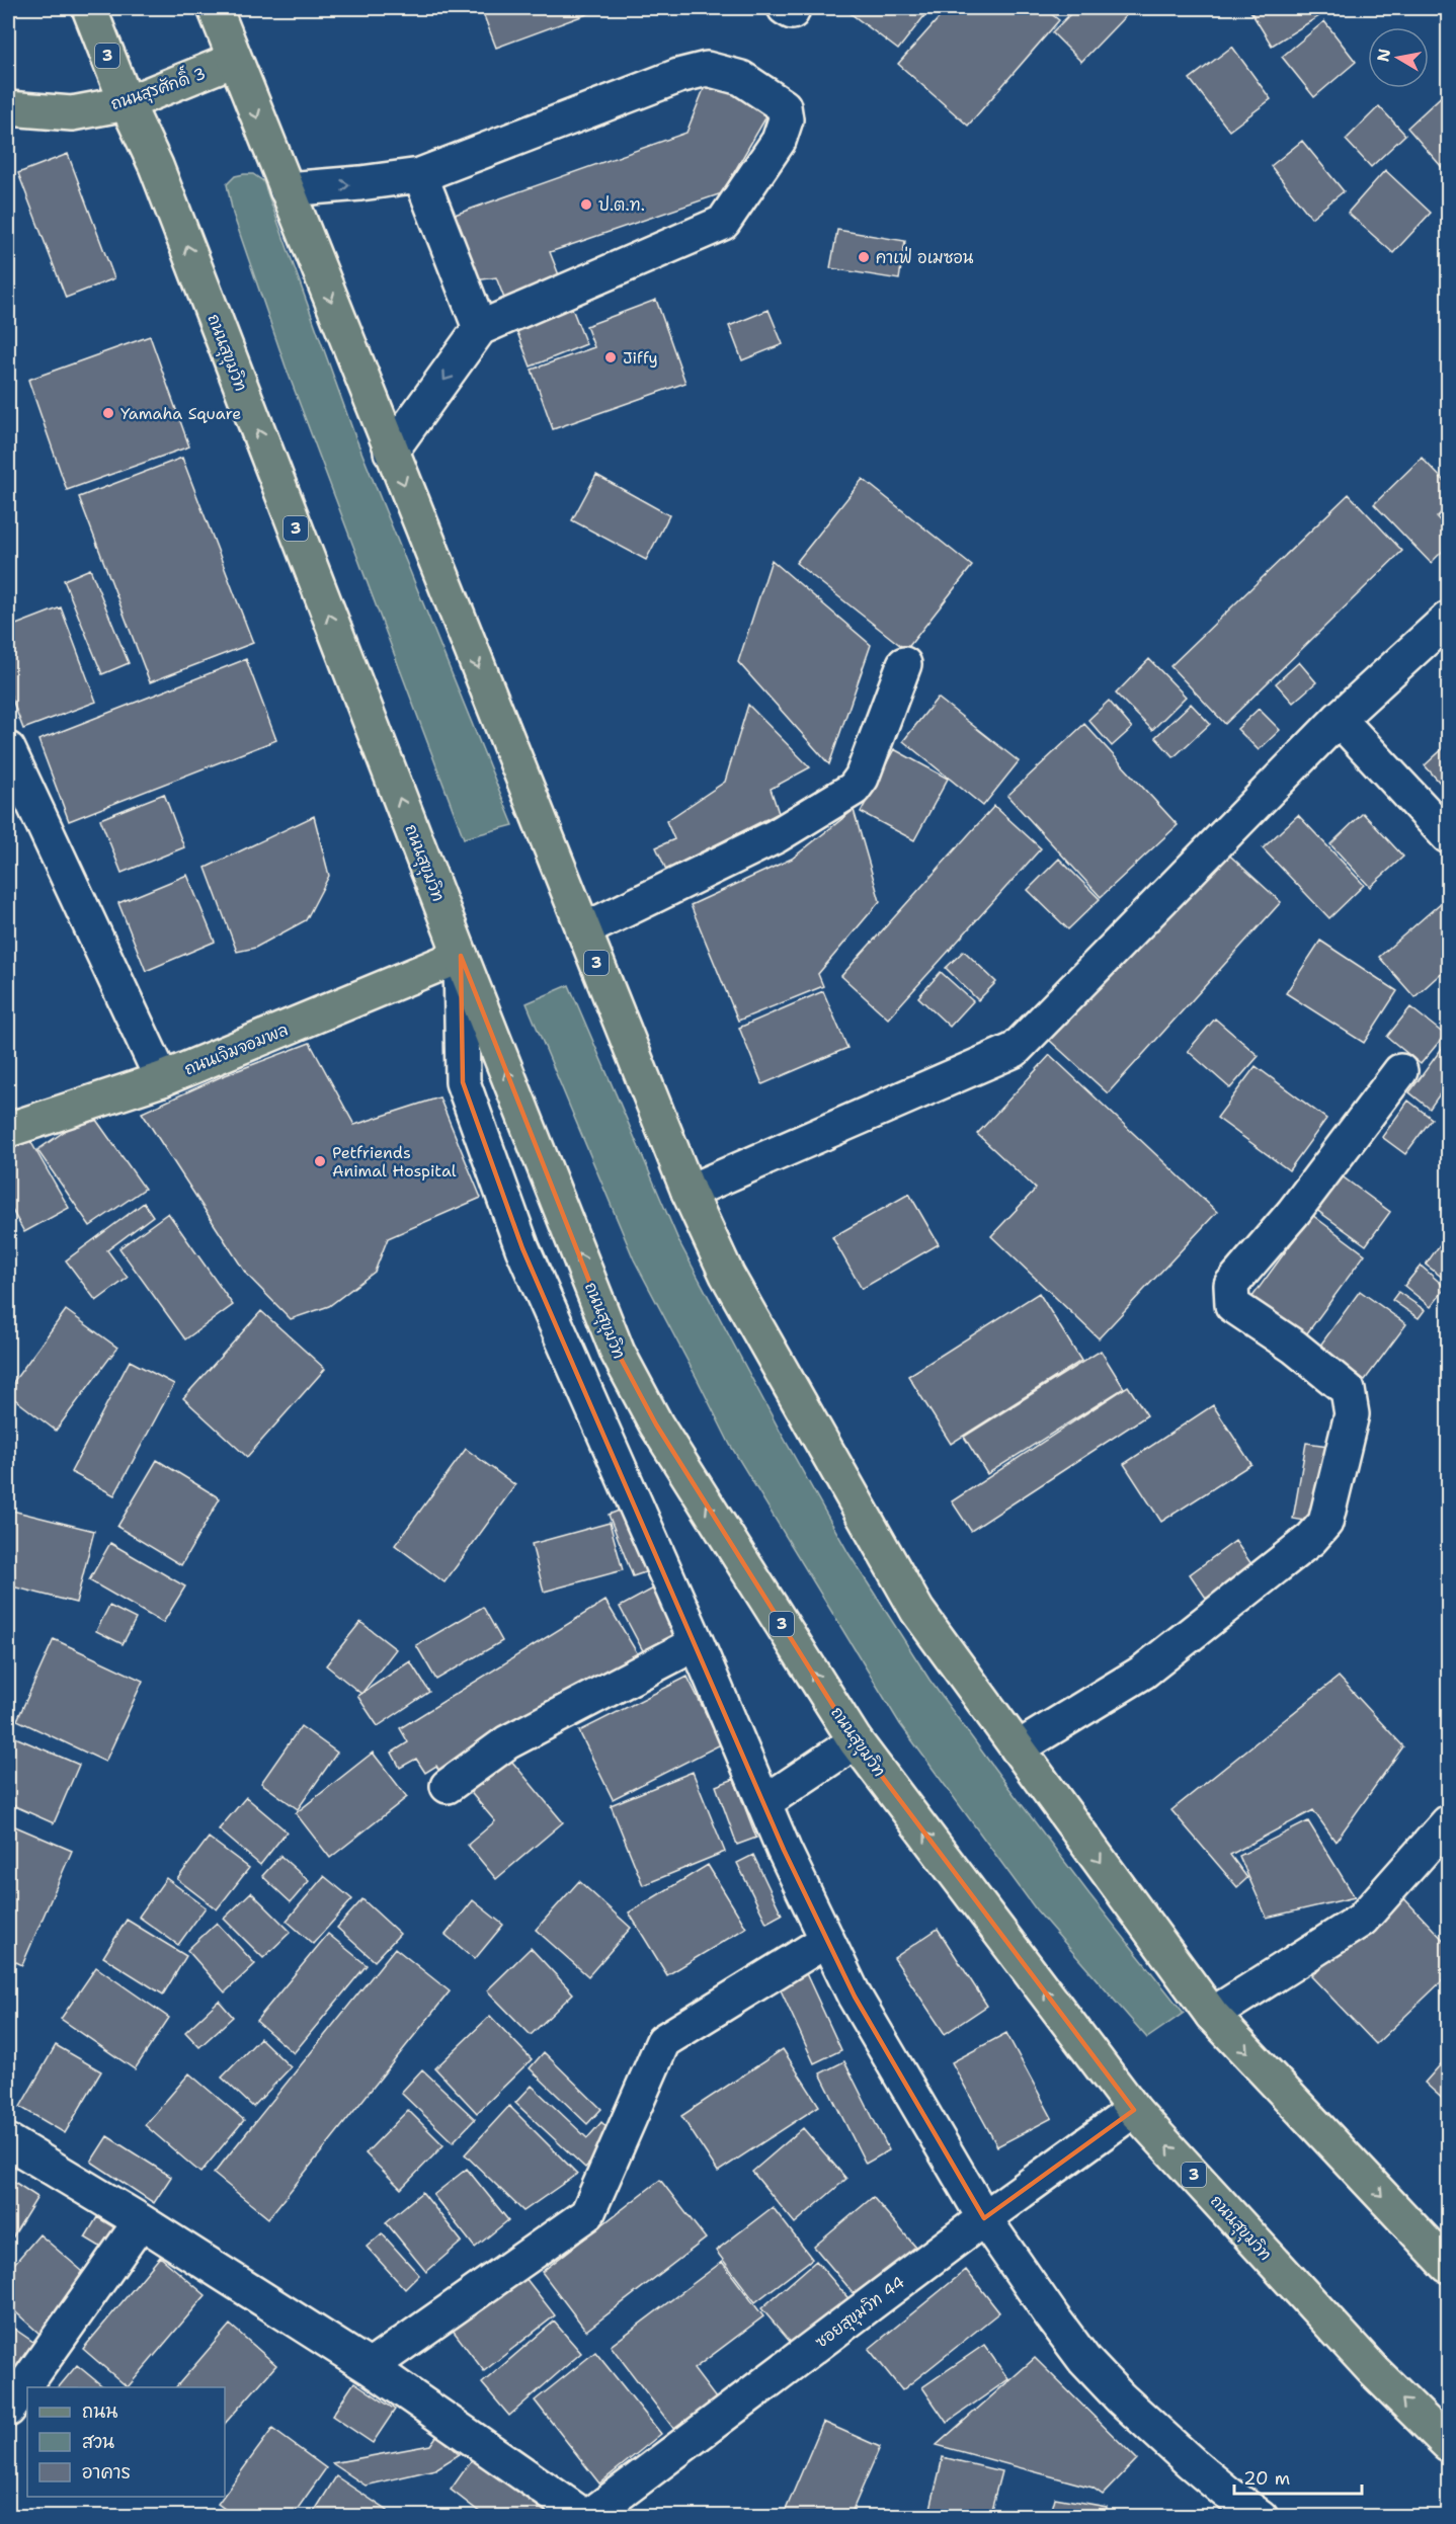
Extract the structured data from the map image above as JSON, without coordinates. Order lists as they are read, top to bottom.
{
  "streets": {
    "main road": [
      "3",
      "ถนนสุรศักดิ์ 3",
      "ถนนสุขุมวิท",
      "ถนนเจิมจอมพล"
    ],
    "street": ["ซอยสุขุมวิท 44"]
  },
  "crossings": [
    ["3", "ถนนสุรศักดิ์ 3"],
    ["ถนนสุรศักดิ์ 3", "ถนนสุขุมวิท"],
    ["ถนนสุขุมวิท", "ถนนเจิมจอมพล"],
    ["ถนนสุขุมวิท", "ซอยสุขุมวิท 44"]
  ],
  "places": [
    "ป.ต.ท.",
    "คาเฟ่ อเมซอน",
    "Jiffy",
    "Yamaha Square",
    "Petfriends Animal Hospital"
  ],
  "legend": ["ถนน", "สวน", "อาคาร"],
  "scale_bar": "20 m",
  "north": "left"
}
